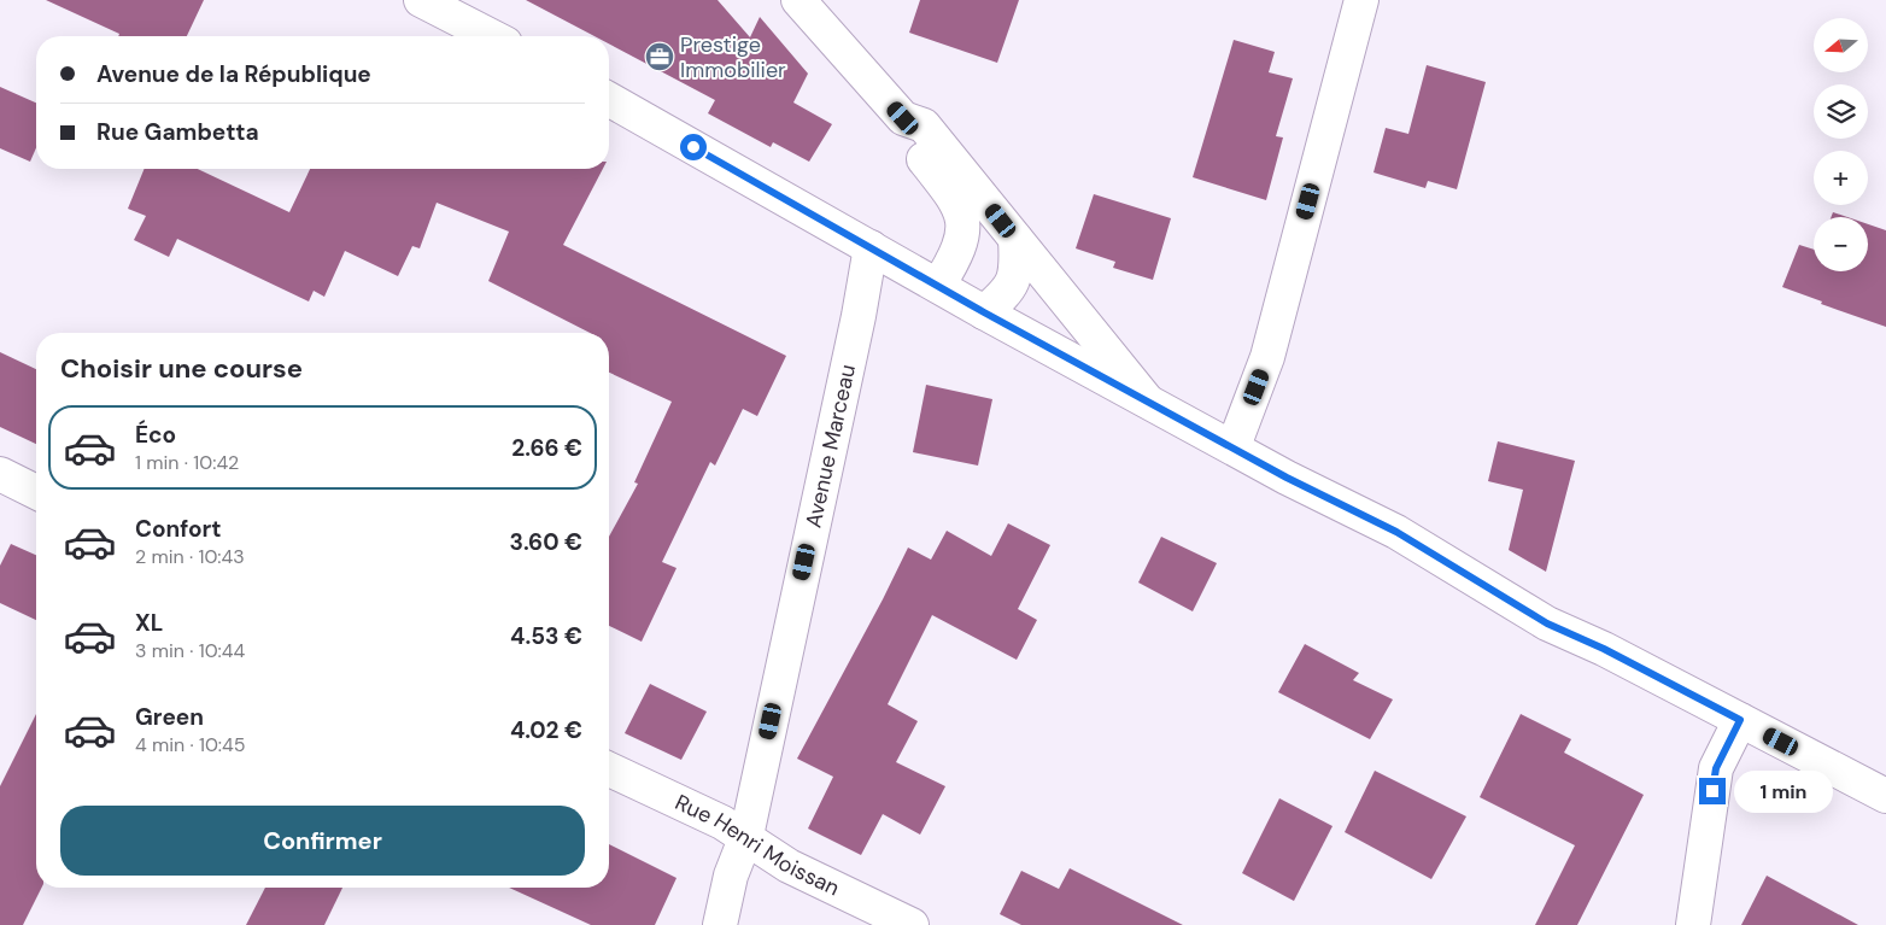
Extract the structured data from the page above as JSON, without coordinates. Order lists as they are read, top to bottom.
{
  "streets": {
    "street": ["Avenue Marceau", "Rue Henri Moissan"]
  },
  "crossings": [
    ["Avenue Marceau", "Rue Henri Moissan"]
  ],
  "places": {
    "office": ["Prestige Immobilier"]
  },
  "north": "left",
  "page": {
    "map_buttons": ["+", "−"],
    "banner": ["Avenue de la République", "Rue Gambetta"],
    "heading": "Choisir une course",
    "list": [
      {
        "name": "Éco",
        "note": "1 min · 10:42",
        "value": "2.66 €"
      },
      {
        "name": "Confort",
        "note": "2 min · 10:43",
        "value": "3.60 €"
      },
      {
        "name": "XL",
        "note": "3 min · 10:44",
        "value": "4.53 €"
      },
      {
        "name": "Green",
        "note": "4 min · 10:45",
        "value": "4.02 €"
      }
    ],
    "bubble": "1 min",
    "buttons": "Confirmer"
  }
}
